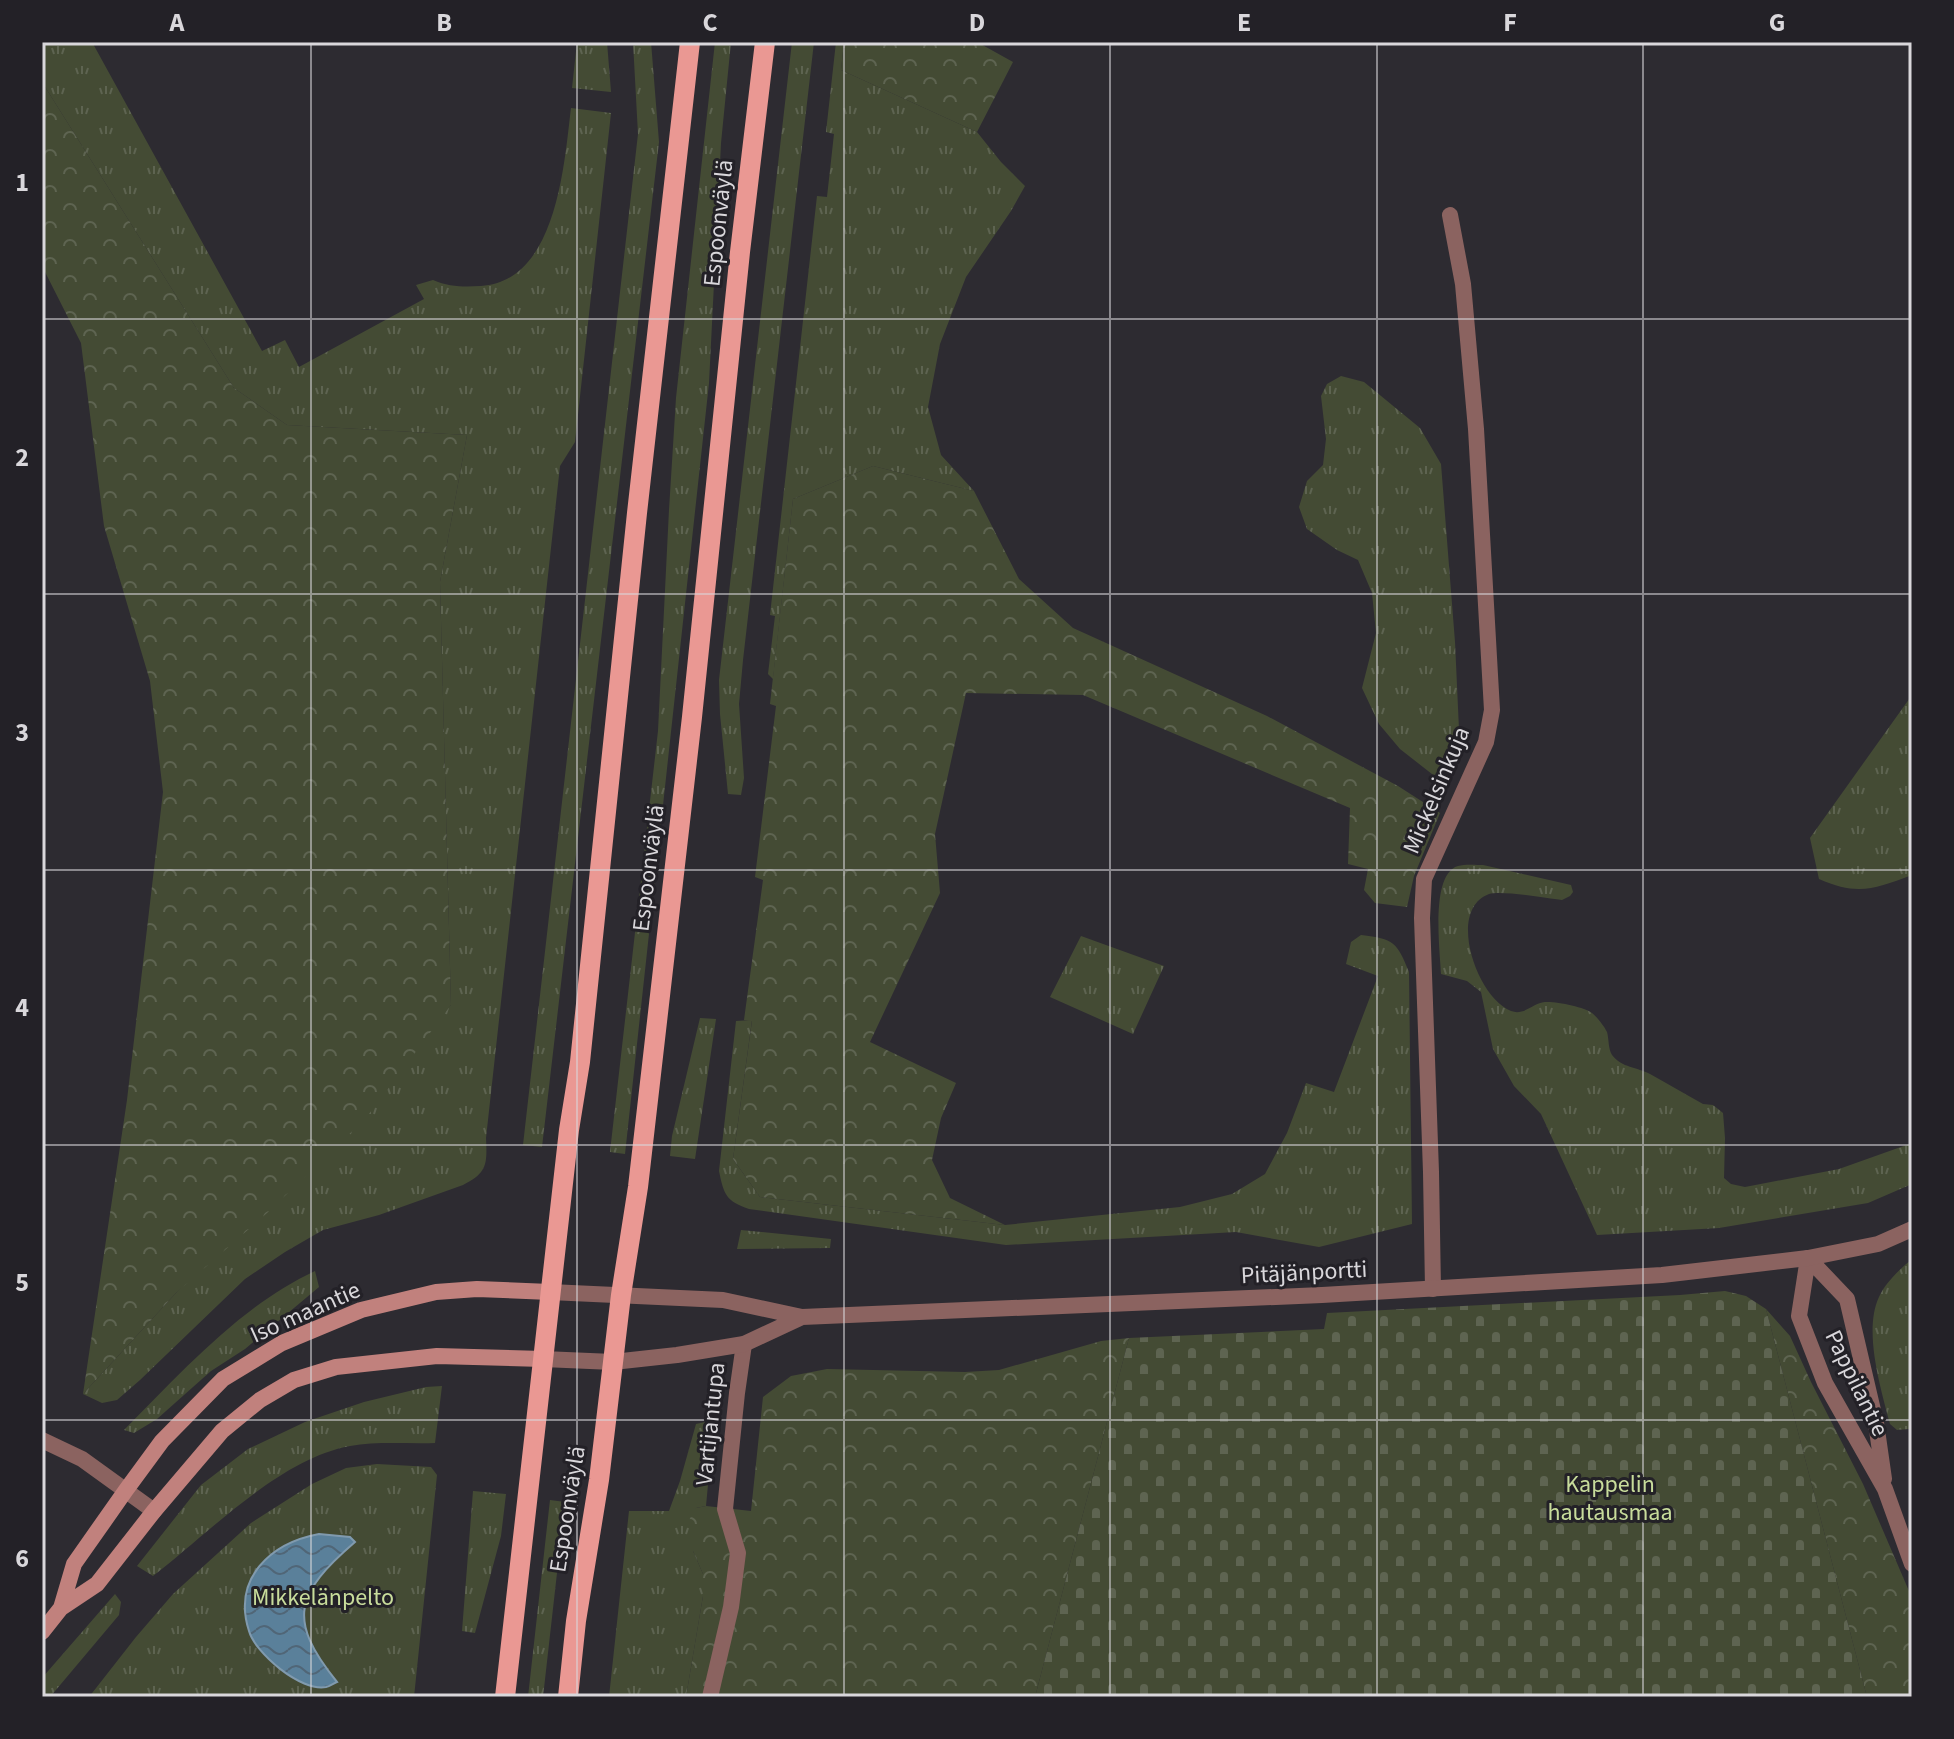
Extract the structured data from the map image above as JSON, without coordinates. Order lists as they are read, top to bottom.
{
  "streets": {
    "main road": ["Espoonväylä", "Iso maantie"],
    "street": [
      "Mickelsinkuja",
      "Pitäjänportti",
      "Pappilantie",
      "Vartijantupa"
    ]
  },
  "crossings": [
    ["Espoonväylä", "Pitäjänportti"],
    ["Espoonväylä", "Iso maantie"],
    ["Mickelsinkuja", "Pitäjänportti"],
    ["Pitäjänportti", "Iso maantie"],
    ["Pitäjänportti", "Pappilantie"],
    ["Pitäjänportti", "Vartijantupa"]
  ],
  "parks": ["Kappelin hautausmaa", "Mikkelänpelto"],
  "grid": {
    "columns": [
      "A",
      "B",
      "C",
      "D",
      "E",
      "F",
      "G"
    ],
    "rows": [
      "1",
      "2",
      "3",
      "4",
      "5",
      "6"
    ]
  }
}
